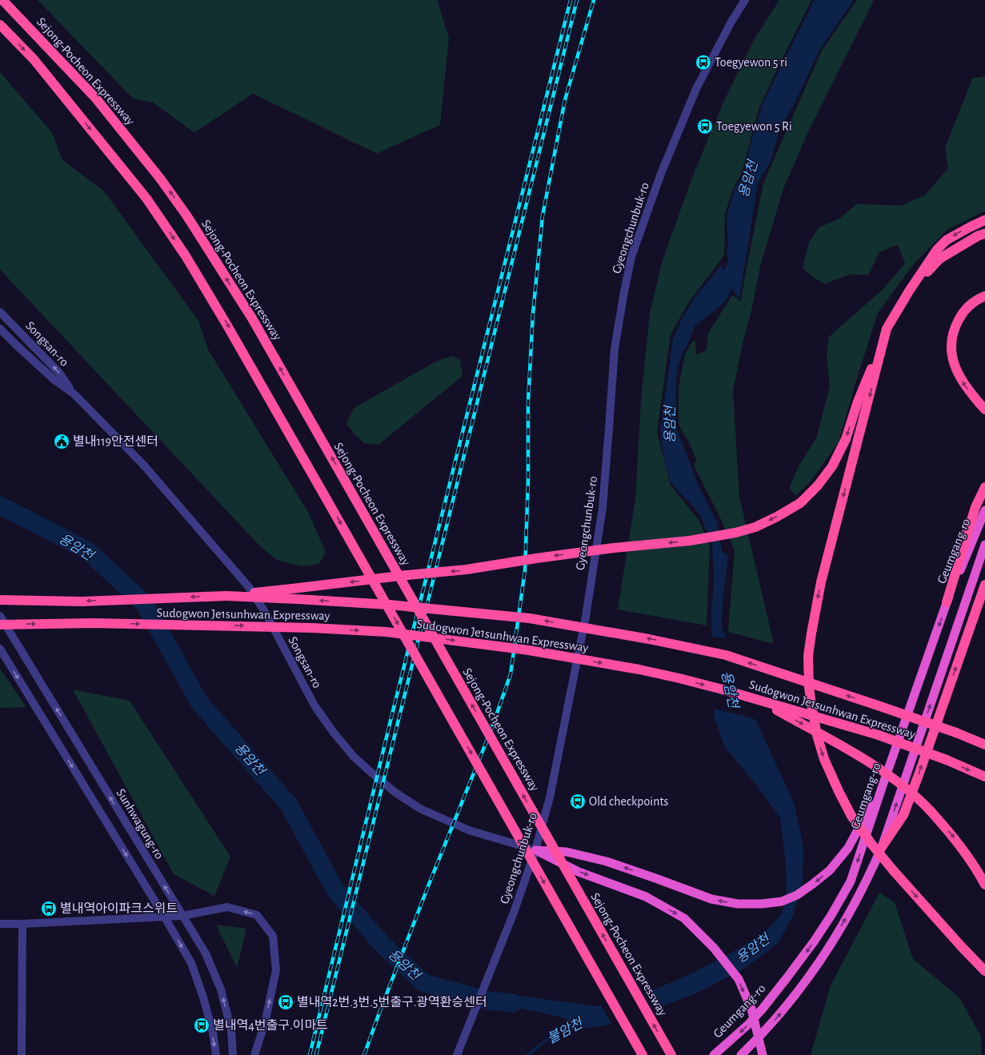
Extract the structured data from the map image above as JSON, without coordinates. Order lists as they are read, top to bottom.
{
  "streets": {
    "highway": ["Sejong-Pocheon Expressway", "Geumgang-ro", "Sudogwon Je1sunhwan Expressway"],
    "street": ["Gyeongchunbuk-ro", "Songsan-ro", "Sunhwagung-ro"]
  },
  "crossings": [
    ["Gyeongchunbuk-ro", "Songsan-ro"]
  ],
  "water": ["용암천", "불암천"],
  "places": {
    "bus stop": [
      "Toegyewon 5 ri",
      "Toegyewon 5 Ri",
      "Old checkpoints",
      "별내역아이파크스위트",
      "별내역2번.3번.5번출구.광역환승센터",
      "별내역4번출구.이마트"
    ],
    "public building": ["별내119안전센터"]
  }
}
